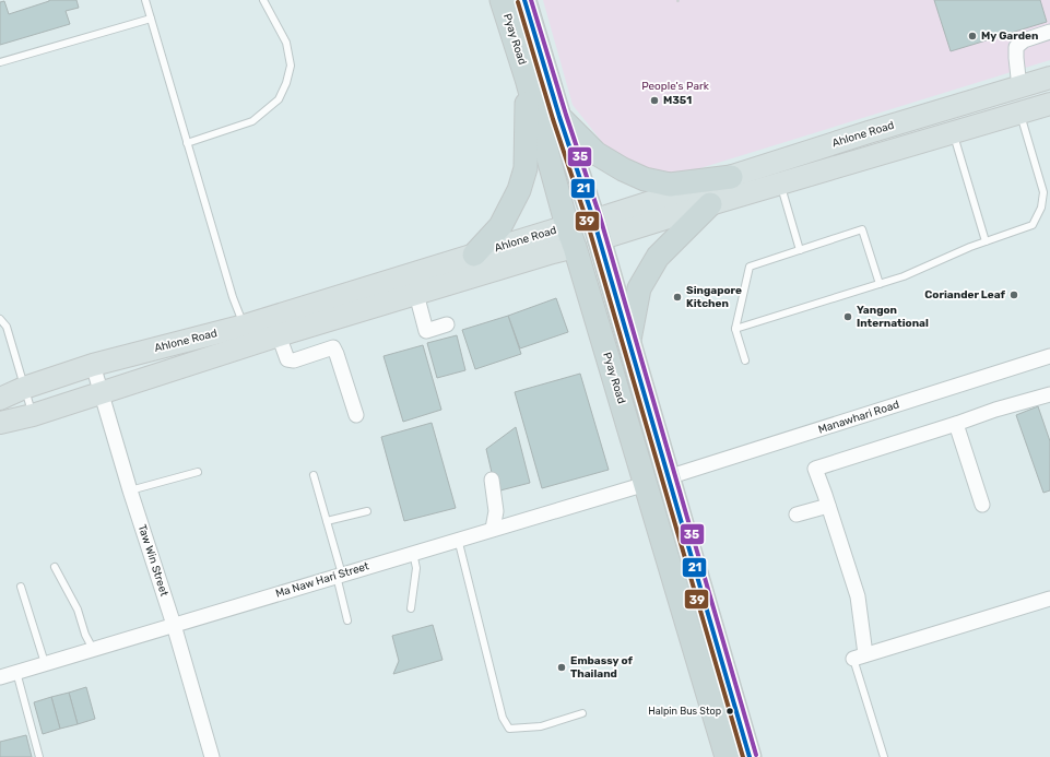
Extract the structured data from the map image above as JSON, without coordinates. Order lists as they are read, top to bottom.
{
  "streets": {
    "highway": ["Pyay Road", "Ahlone Road"],
    "street": ["Manawhari Road", "Taw Win Street", "Ma Naw Hari Street"]
  },
  "crossings": [
    ["Pyay Road", "Ahlone Road"],
    ["Pyay Road", "Manawhari Road"],
    ["Pyay Road", "Ma Naw Hari Street"],
    ["Ahlone Road", "Taw Win Street"],
    ["Taw Win Street", "Ma Naw Hari Street"]
  ],
  "parks": ["People's Park"],
  "places": [
    "My Garden",
    "M351",
    "Coriander Leaf",
    "Singapore Kitchen",
    "Yangon International",
    "Embassy of Thailand",
    "Halpin Bus Stop"
  ],
  "lines": ["transit line 21", "transit line 35", "transit line 39"]
}
